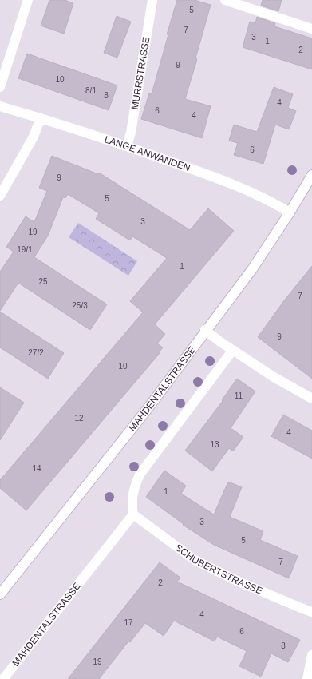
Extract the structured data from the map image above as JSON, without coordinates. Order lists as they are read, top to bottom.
{
  "streets": {
    "street": [
      "MURRSTRASSE",
      "LANGE ANWANDEN",
      "MAHDENTALSTRASSE",
      "SCHUBERTSTRASSE"
    ]
  },
  "crossings": [
    ["MURRSTRASSE", "LANGE ANWANDEN"],
    ["LANGE ANWANDEN", "MAHDENTALSTRASSE"],
    ["MAHDENTALSTRASSE", "SCHUBERTSTRASSE"]
  ],
  "house_numbers": [
    "5",
    "7",
    "3",
    "1",
    "2",
    "9",
    "10",
    "8/1",
    "8",
    "4",
    "6",
    "4",
    "6",
    "9",
    "5",
    "3",
    "19",
    "19/1",
    "1",
    "25",
    "7",
    "25/3",
    "9",
    "27/2",
    "10",
    "11",
    "12",
    "4",
    "13",
    "14",
    "1",
    "3",
    "5",
    "7",
    "2",
    "4",
    "17",
    "6",
    "8",
    "19"
  ]
}
